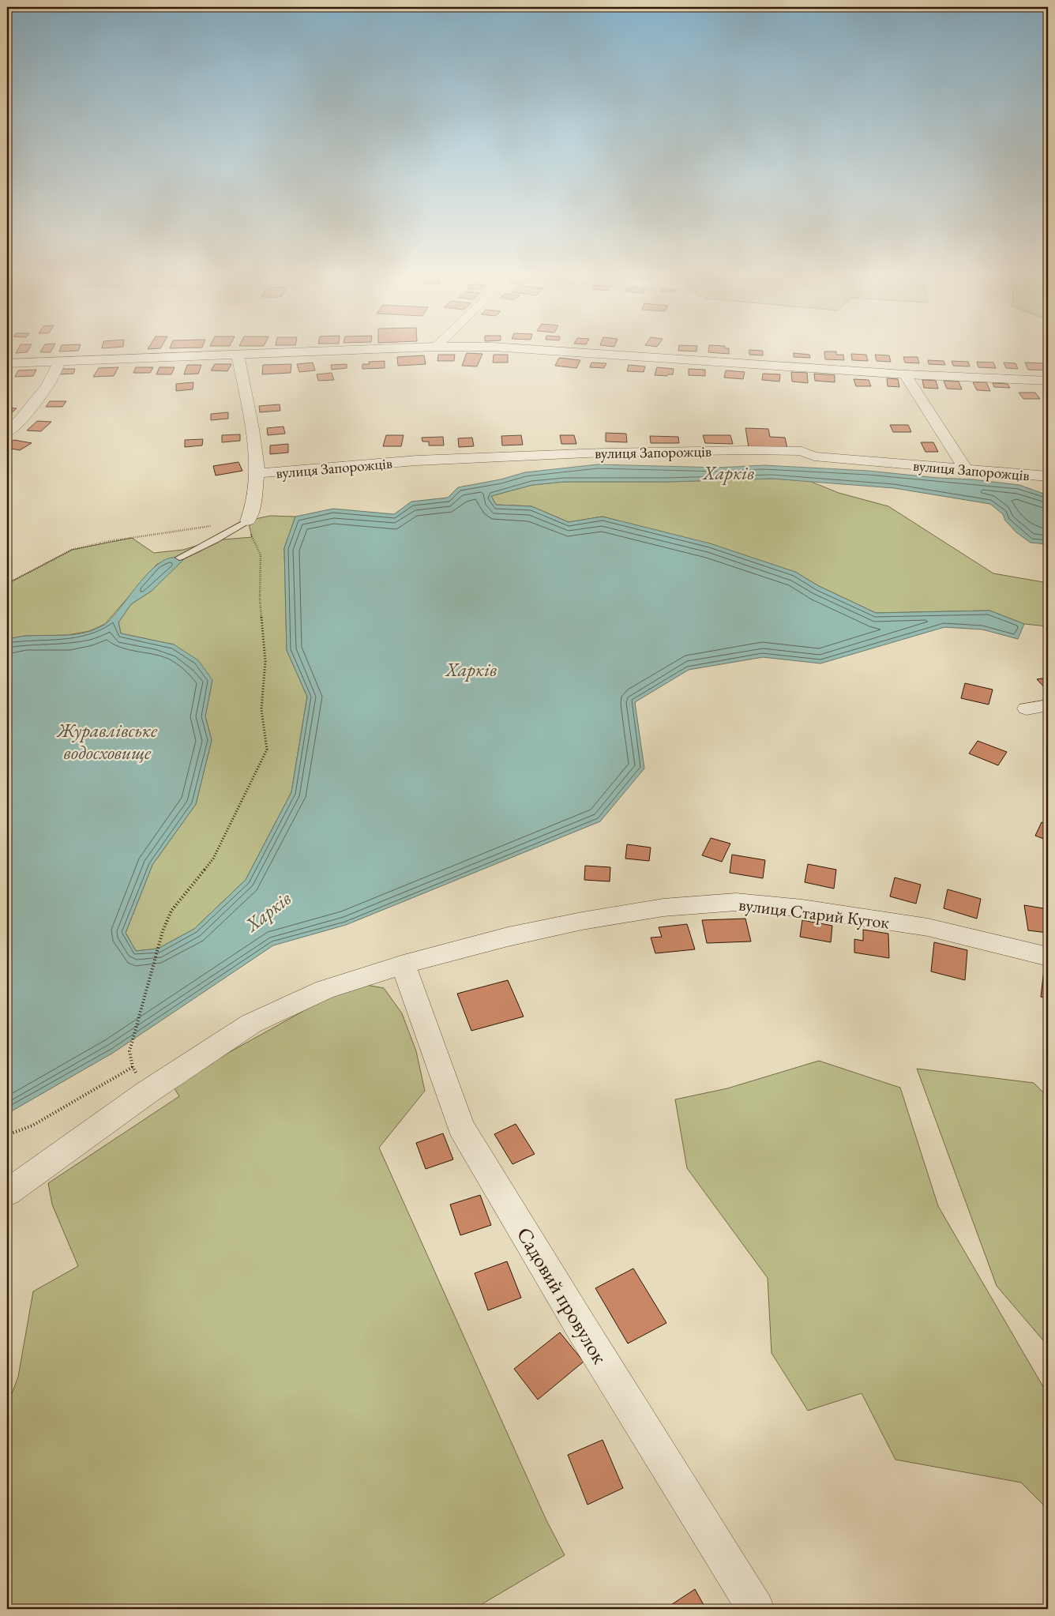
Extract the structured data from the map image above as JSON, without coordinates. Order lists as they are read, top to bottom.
{
  "streets": {
    "street": ["вулиця Запорожців", "вулиця Старий Куток", "Садовий провулок"]
  },
  "crossings": [
    ["вулиця Старий Куток", "Садовий провулок"]
  ],
  "water": ["Харків", "Журавлівське водосховище"]
}
